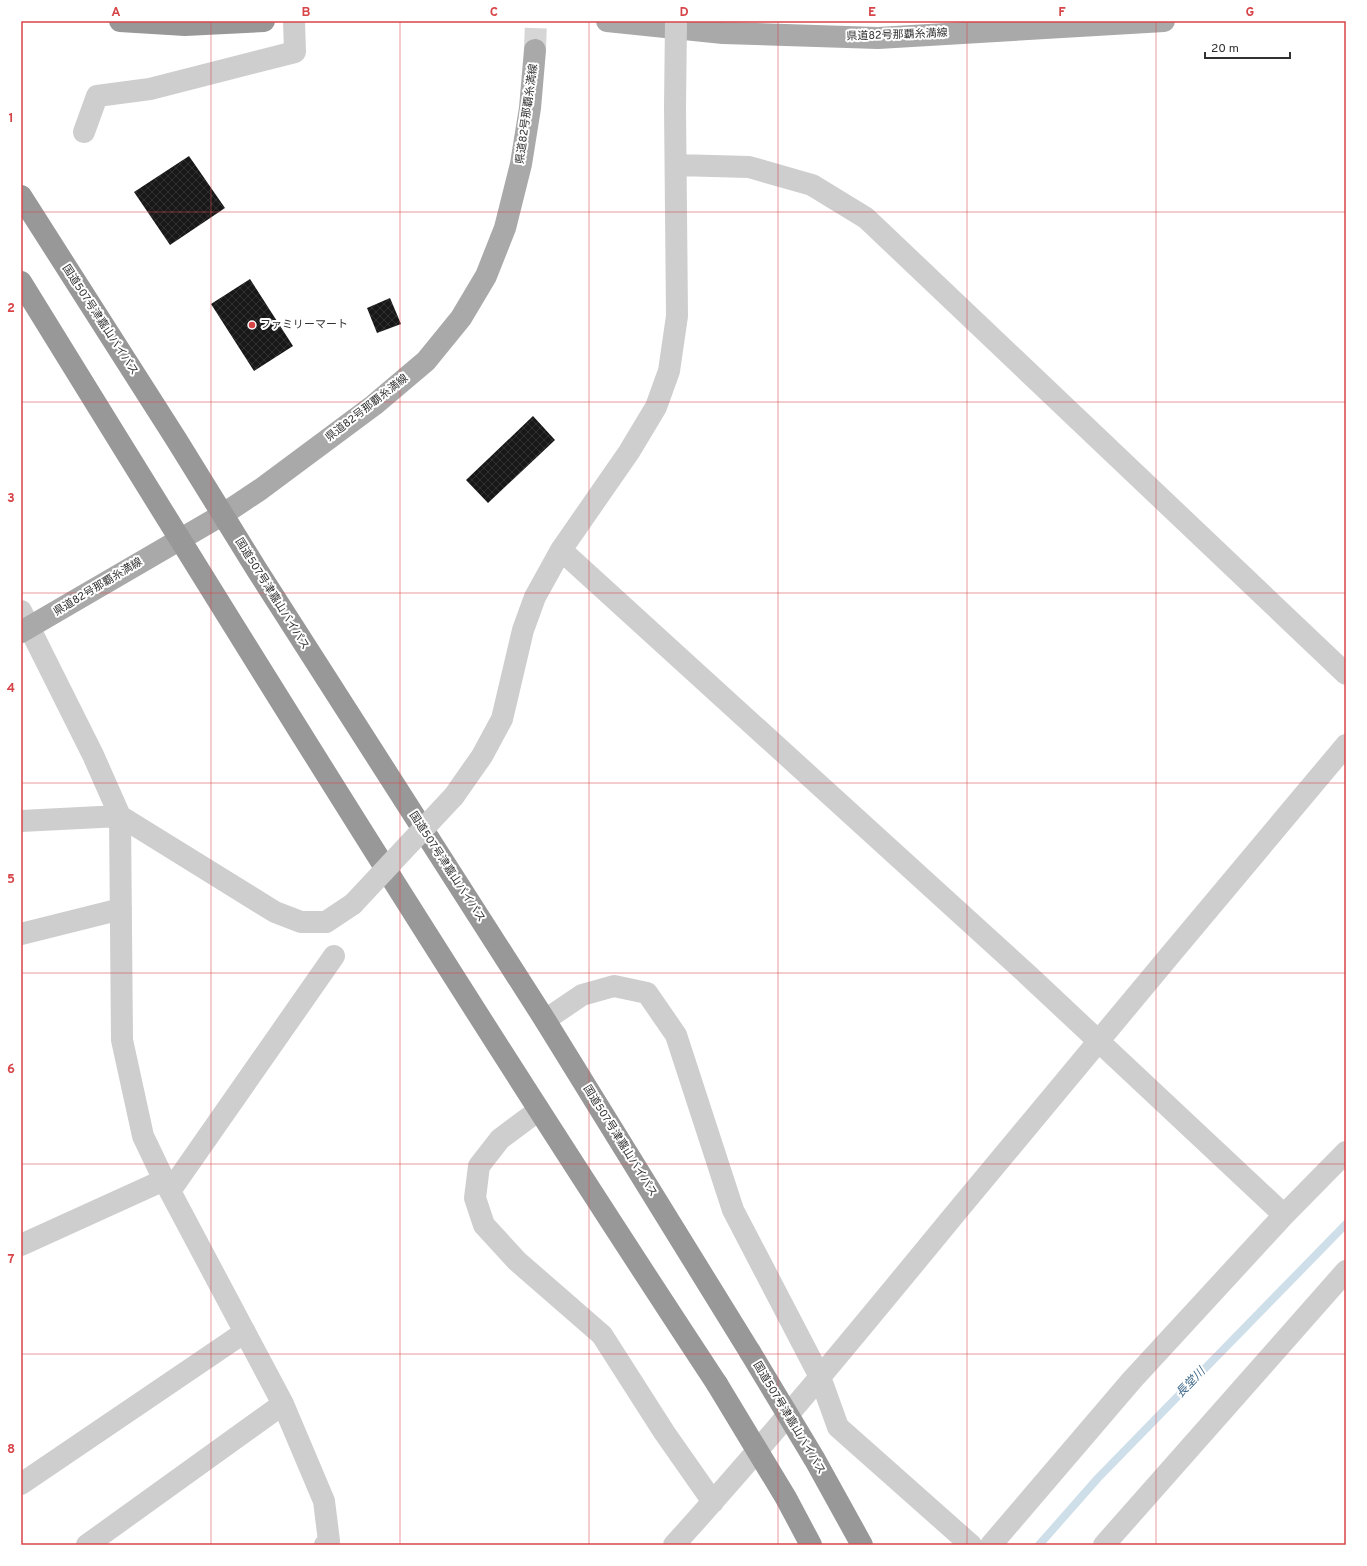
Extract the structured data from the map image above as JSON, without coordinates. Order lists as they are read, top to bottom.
{
  "streets": {
    "highway": ["国道507号津嘉山バイパス"],
    "main road": ["県道82号那覇糸満線"]
  },
  "crossings": [
    ["県道82号那覇糸満線", "国道507号津嘉山バイパス"]
  ],
  "water": ["長堂川"],
  "places": ["ファミリーマート"],
  "scale_bar": "20 m",
  "grid": {
    "columns": [
      "A",
      "B",
      "C",
      "D",
      "E",
      "F",
      "G"
    ],
    "rows": [
      "1",
      "2",
      "3",
      "4",
      "5",
      "6",
      "7",
      "8"
    ]
  }
}
